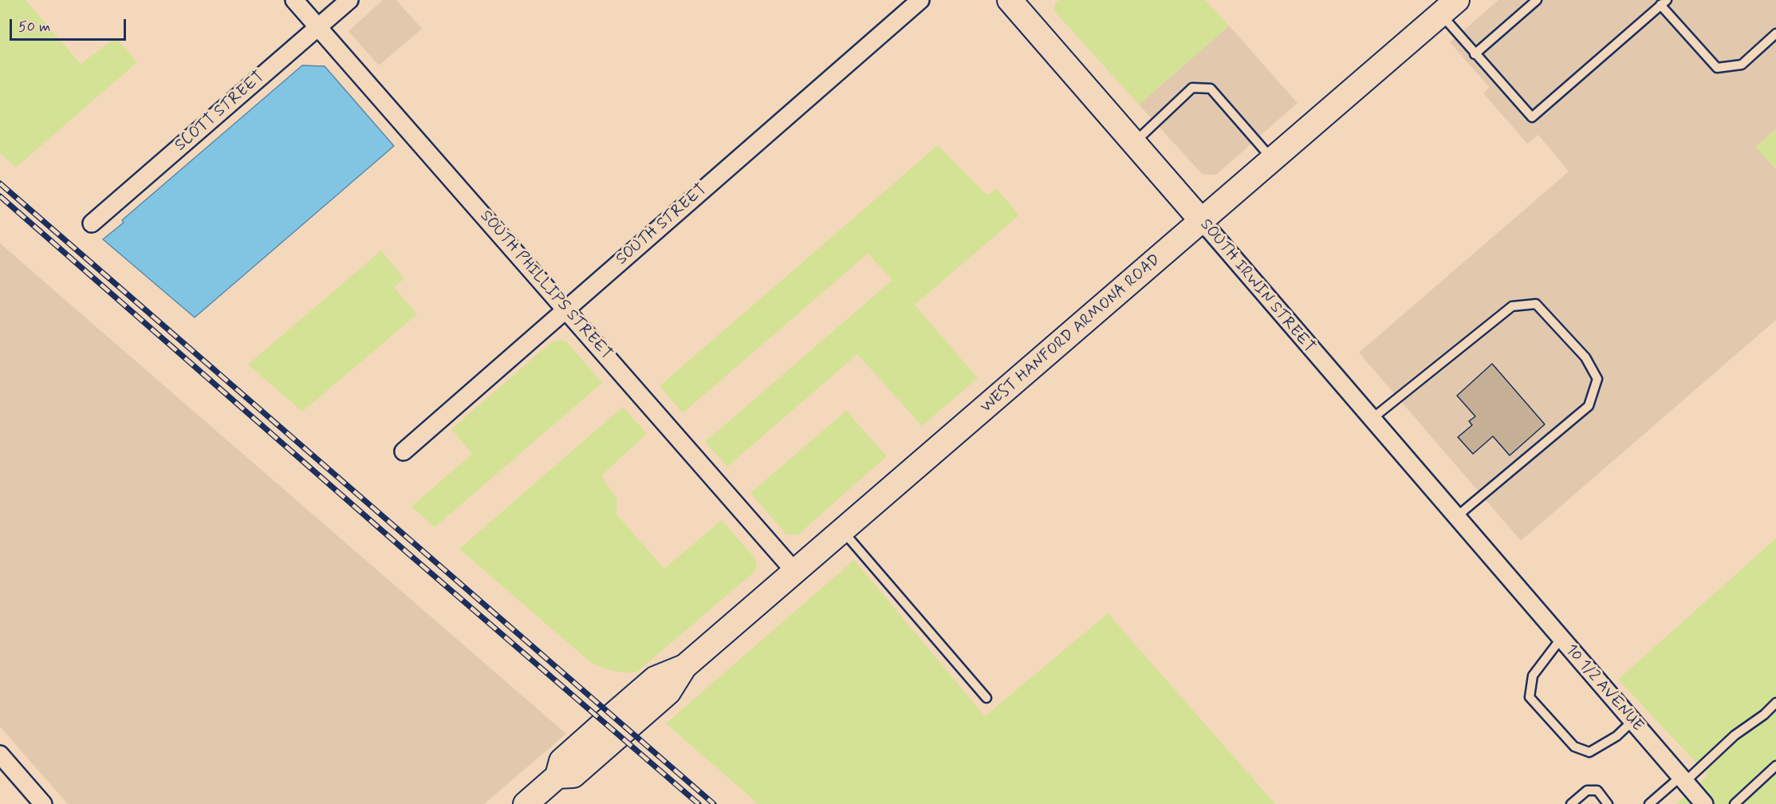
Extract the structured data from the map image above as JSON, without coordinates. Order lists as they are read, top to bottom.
{
  "streets": {
    "main road": ["SOUTH IRWIN STREET", "WEST HANFORD ARMONA ROAD"],
    "street": [
      "SCOTT STREET",
      "SOUTH STREET",
      "SOUTH PHILLIPS STREET",
      "10 1/2 AVENUE"
    ]
  },
  "crossings": [
    ["SCOTT STREET", "SOUTH PHILLIPS STREET"],
    ["SOUTH STREET", "SOUTH PHILLIPS STREET"],
    ["SOUTH PHILLIPS STREET", "WEST HANFORD ARMONA ROAD"],
    ["SOUTH IRWIN STREET", "WEST HANFORD ARMONA ROAD"],
    ["SOUTH IRWIN STREET", "10 1/2 AVENUE"]
  ],
  "scale_bar": "50 m"
}
